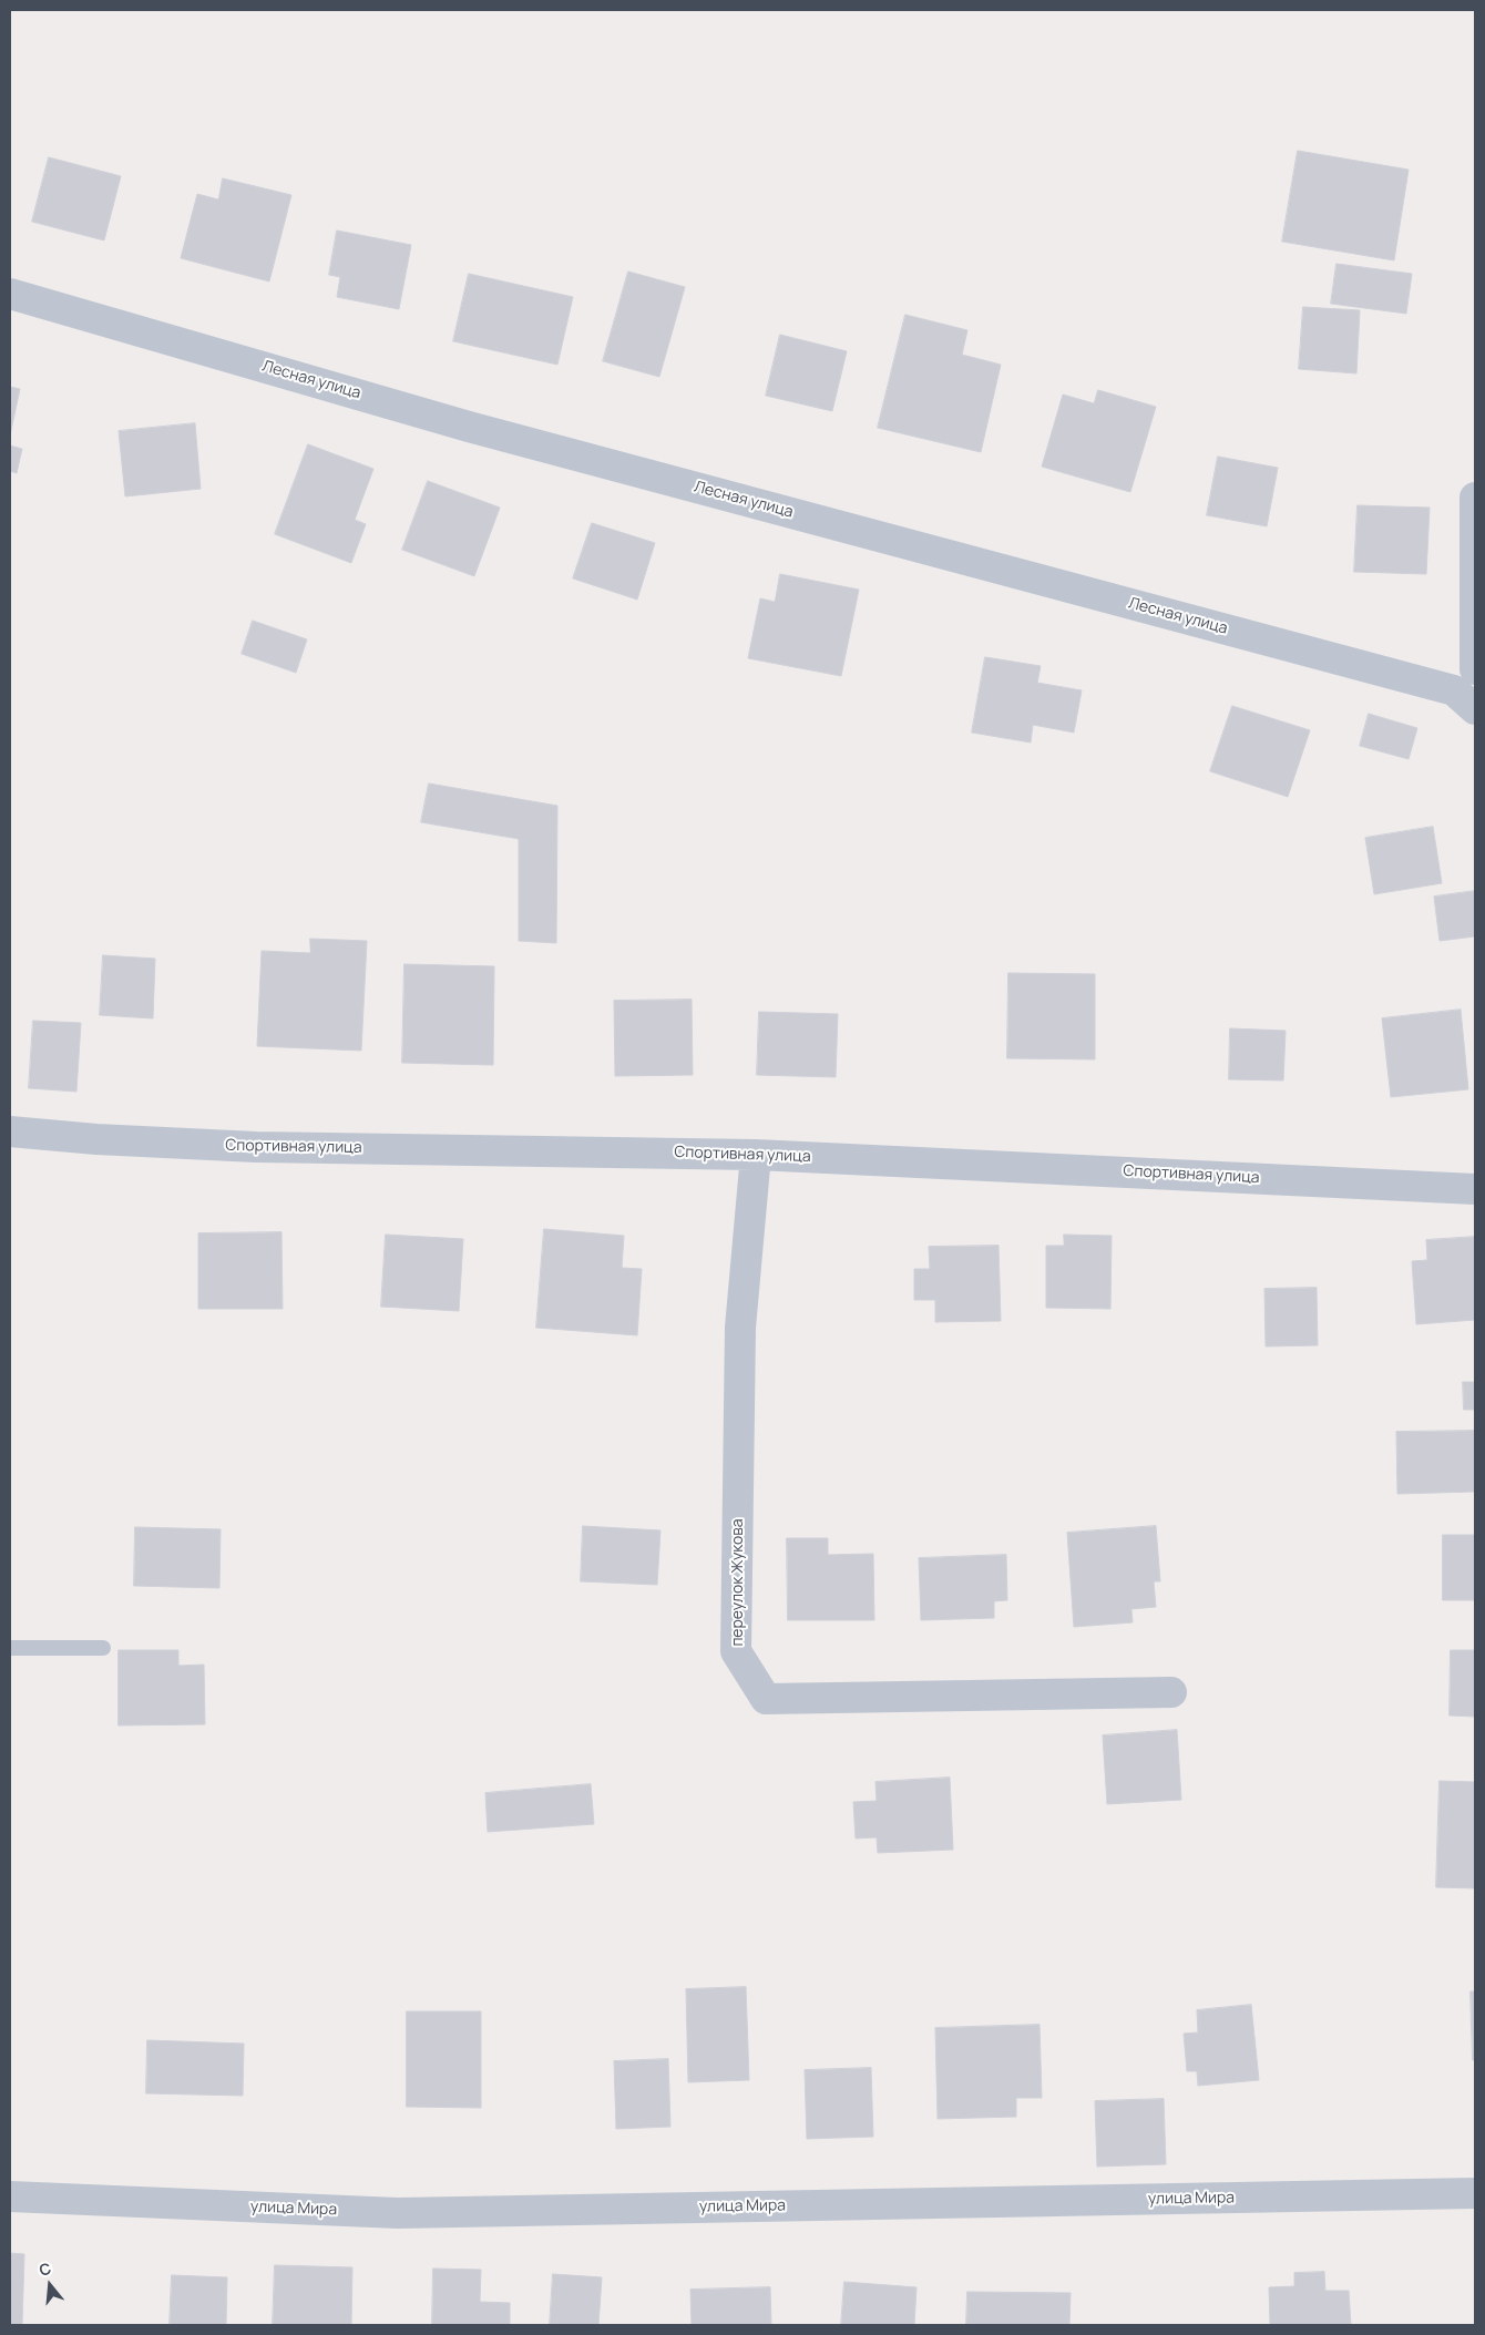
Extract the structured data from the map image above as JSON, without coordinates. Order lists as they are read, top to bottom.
{
  "streets": {
    "street": [
      "Лесная улица",
      "Спортивная улица",
      "переулок Жукова",
      "улица Мира"
    ]
  },
  "crossings": [
    ["Спортивная улица", "переулок Жукова"]
  ],
  "north": "top"
}
